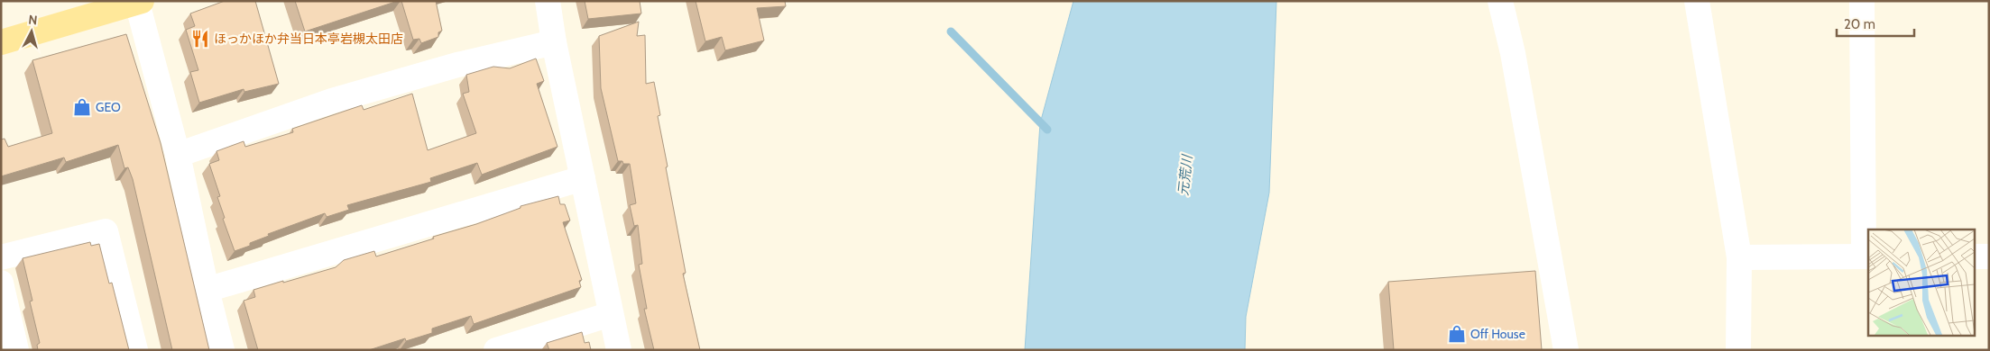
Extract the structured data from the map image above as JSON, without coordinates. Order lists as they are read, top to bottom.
{
  "water": ["元荒川"],
  "places": {
    "restaurant": ["ほっかほか弁当日本亭岩槻太田店"],
    "shop": ["GEO", "Off House"]
  },
  "scale_bar": "20 m",
  "north": "top"
}
